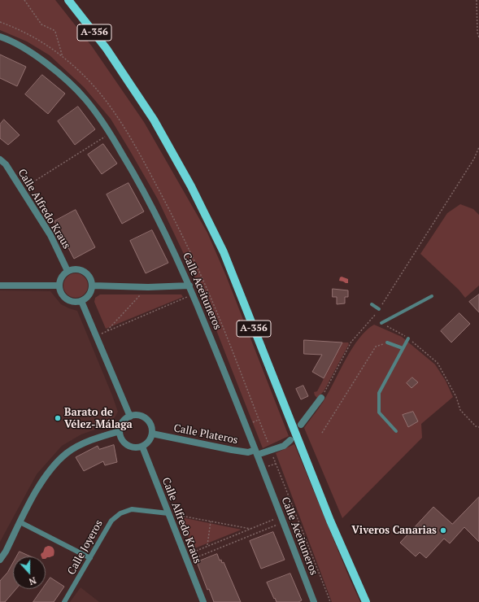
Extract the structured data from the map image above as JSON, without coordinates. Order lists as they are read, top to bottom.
{
  "streets": {
    "main road": ["A-356"],
    "street": [
      "Calle Alfredo Kraus",
      "Calle Aceituneros",
      "Calle Plateros",
      "Calle Joyeros"
    ]
  },
  "crossings": [
    ["Calle Alfredo Kraus", "Calle Plateros"],
    ["Calle Alfredo Kraus", "Calle Joyeros"],
    ["Calle Aceituneros", "Calle Plateros"]
  ],
  "places": ["Barato de Vélez-Málaga", "Viveros Canarias"],
  "north": "bottom"
}
